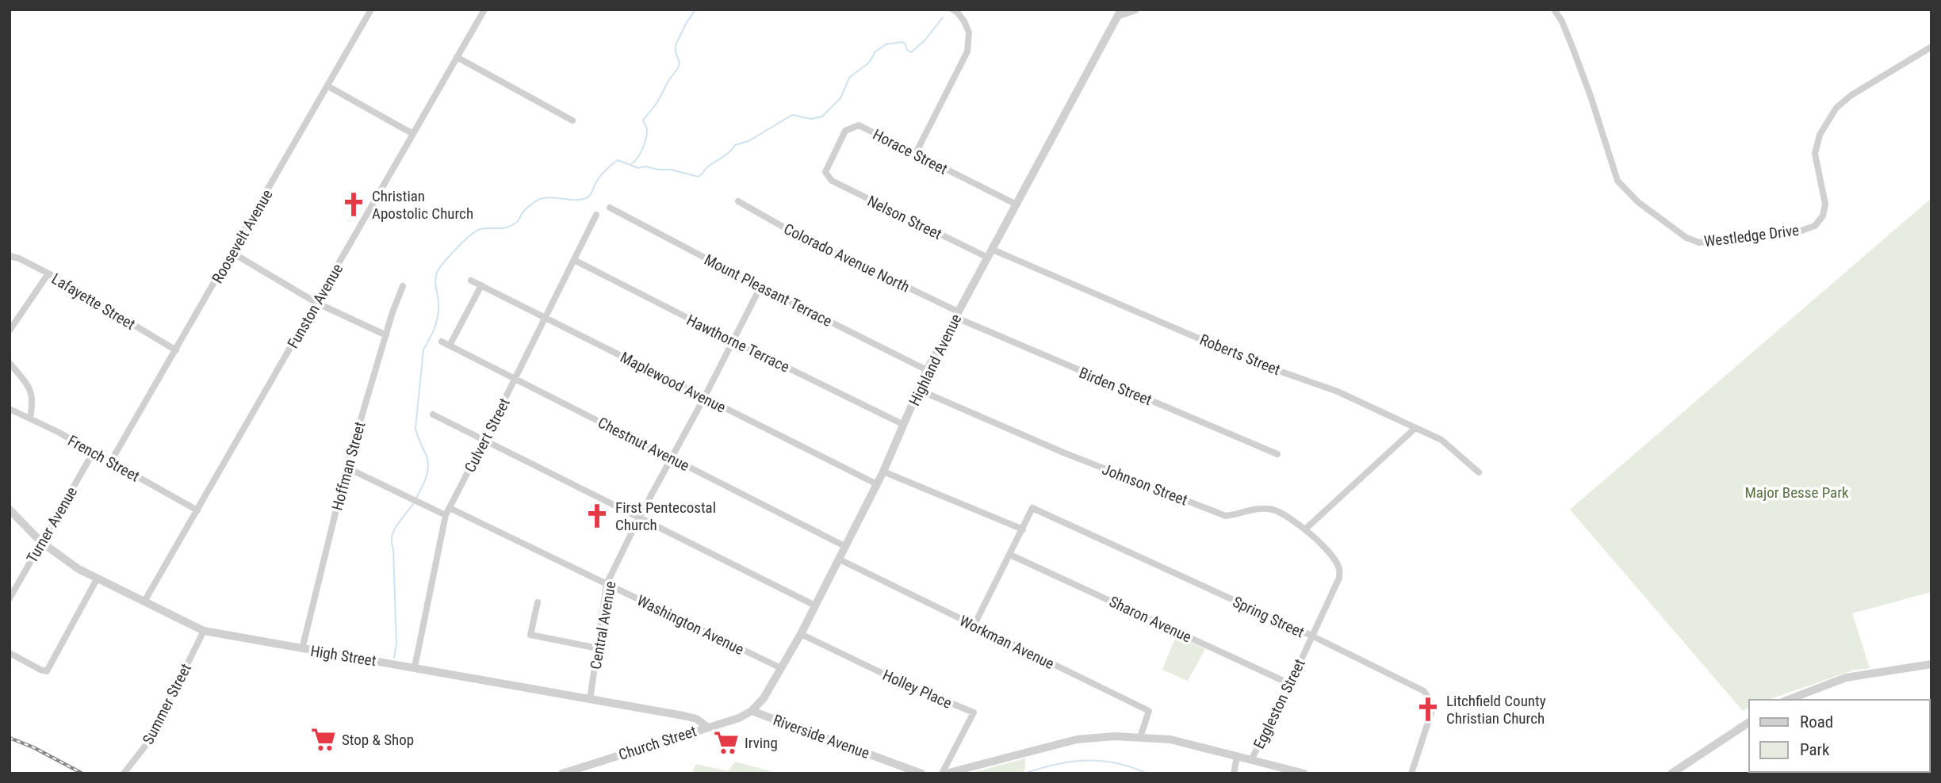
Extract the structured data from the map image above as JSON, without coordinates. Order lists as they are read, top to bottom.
{
  "streets": {
    "street": [
      "Horace Street",
      "Nelson Street",
      "Westledge Drive",
      "Roosevelt Avenue",
      "Colorado Avenue North",
      "Mount Pleasant Terrace",
      "Lafayette Street",
      "Funston Avenue",
      "Hawthorne Terrace",
      "Roberts Street",
      "Highland Avenue",
      "Maplewood Avenue",
      "Birden Street",
      "Culvert Street",
      "Chestnut Avenue",
      "French Street",
      "Hoffman Street",
      "Johnson Street",
      "Turner Avenue",
      "Spring Street",
      "Sharon Avenue",
      "Washington Avenue",
      "Central Avenue",
      "Workman Avenue",
      "High Street",
      "Holley Place",
      "Summer Street",
      "Eggleston Street",
      "Riverside Avenue",
      "Church Street"
    ]
  },
  "crossings": [
    ["Horace Street", "Nelson Street"],
    ["Horace Street", "Highland Avenue"],
    ["Nelson Street", "Highland Avenue"],
    ["Roosevelt Avenue", "Lafayette Street"],
    ["Roosevelt Avenue", "French Street"],
    ["Colorado Avenue North", "Highland Avenue"],
    ["Colorado Avenue North", "Birden Street"],
    ["Mount Pleasant Terrace", "Highland Avenue"],
    ["Mount Pleasant Terrace", "Central Avenue"],
    ["Funston Avenue", "French Street"],
    ["Funston Avenue", "High Street"],
    ["Hawthorne Terrace", "Highland Avenue"],
    ["Hawthorne Terrace", "Culvert Street"],
    ["Hawthorne Terrace", "Central Avenue"],
    ["Roberts Street", "Highland Avenue"],
    ["Highland Avenue", "Maplewood Avenue"],
    ["Highland Avenue", "Birden Street"],
    ["Highland Avenue", "Chestnut Avenue"],
    ["Highland Avenue", "Johnson Street"],
    ["Highland Avenue", "Washington Avenue"],
    ["Highland Avenue", "Workman Avenue"],
    ["Highland Avenue", "Holley Place"],
    ["Highland Avenue", "Riverside Avenue"],
    ["Highland Avenue", "Church Street"],
    ["Maplewood Avenue", "Culvert Street"],
    ["Maplewood Avenue", "Central Avenue"],
    ["Culvert Street", "Chestnut Avenue"],
    ["Culvert Street", "Washington Avenue"],
    ["Culvert Street", "High Street"],
    ["Chestnut Avenue", "Central Avenue"],
    ["French Street", "Turner Avenue"],
    ["Hoffman Street", "High Street"],
    ["Johnson Street", "Eggleston Street"],
    ["Turner Avenue", "High Street"],
    ["Spring Street", "Eggleston Street"],
    ["Sharon Avenue", "Eggleston Street"],
    ["Washington Avenue", "Central Avenue"],
    ["Central Avenue", "High Street"],
    ["High Street", "Summer Street"],
    ["High Street", "Church Street"],
    ["Riverside Avenue", "Church Street"]
  ],
  "parks": ["Major Besse Park"],
  "places": {
    "church": ["Christian Apostolic Church", "First Pentecostal Church", "Litchfield County Christian Church"],
    "supermarket": ["Stop & Shop", "Irving"]
  },
  "legend": ["Road", "Park"]
}
